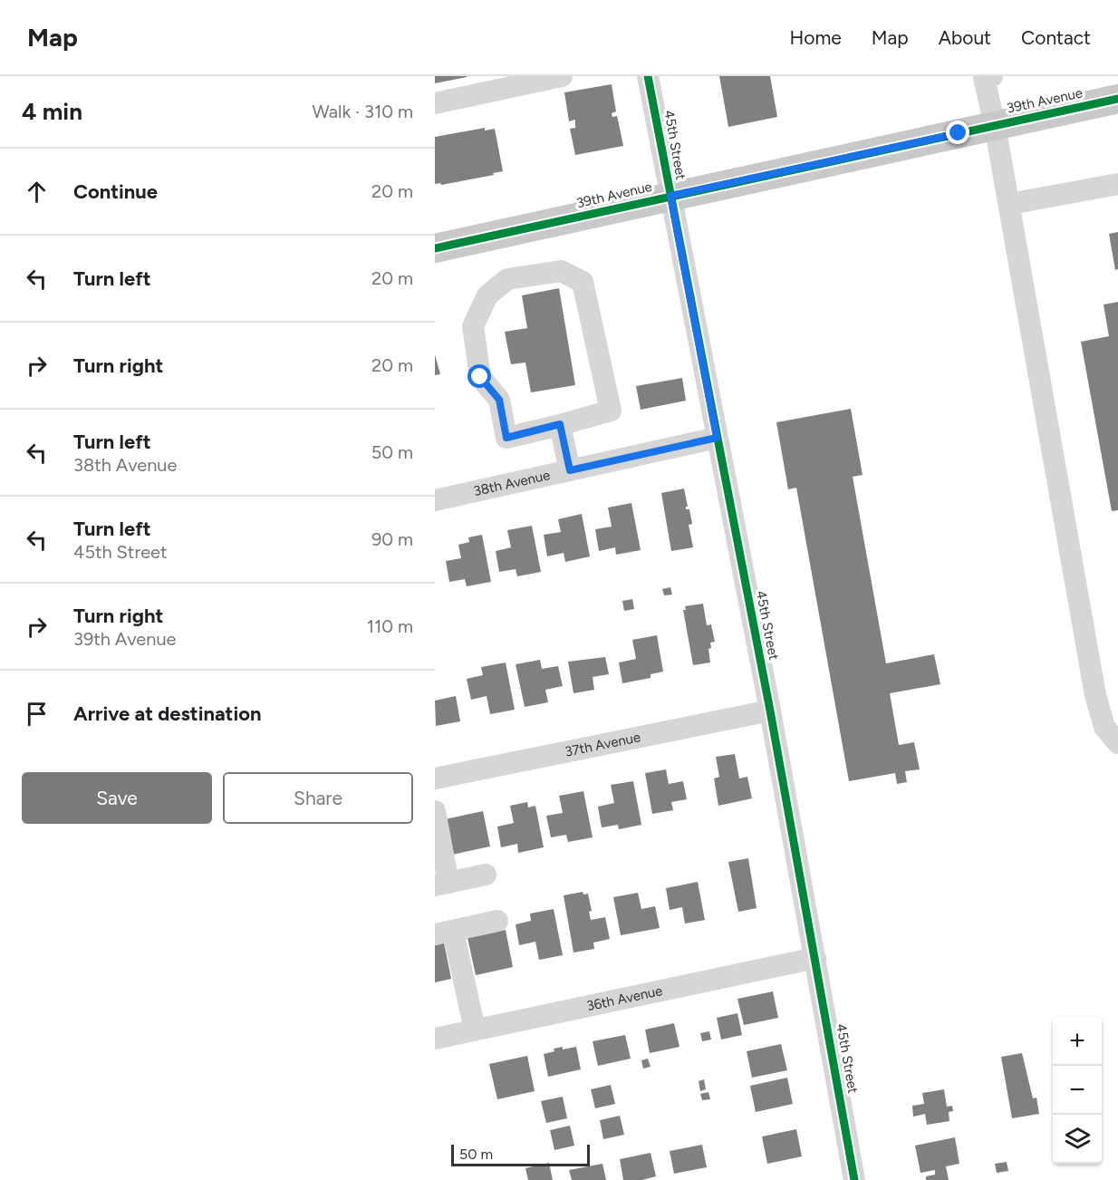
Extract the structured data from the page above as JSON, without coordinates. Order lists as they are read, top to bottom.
{
  "streets": {
    "main road": ["39th Avenue"],
    "street": [
      "45th Street",
      "38th Avenue",
      "37th Avenue",
      "36th Avenue"
    ]
  },
  "crossings": [
    ["39th Avenue", "45th Street"],
    ["45th Street", "38th Avenue"],
    ["45th Street", "37th Avenue"],
    ["45th Street", "36th Avenue"]
  ],
  "scale_bar": "50 m",
  "page": {
    "header": "Map",
    "nav": [
      "Home",
      "Map",
      "About",
      "Contact"
    ],
    "heading": ["4 min", "Walk · 310 m"],
    "list": [
      ["Continue", "20 m"],
      ["Turn left", "20 m"],
      ["Turn right", "20 m"],
      ["Turn left", "38th Avenue", "50 m"],
      ["Turn left", "45th Street", "90 m"],
      ["Turn right", "39th Avenue", "110 m"],
      "Arrive at destination"
    ],
    "buttons": ["Save", "Share"],
    "map_buttons": ["+", "−"],
    "scale": "50 m"
  }
}
